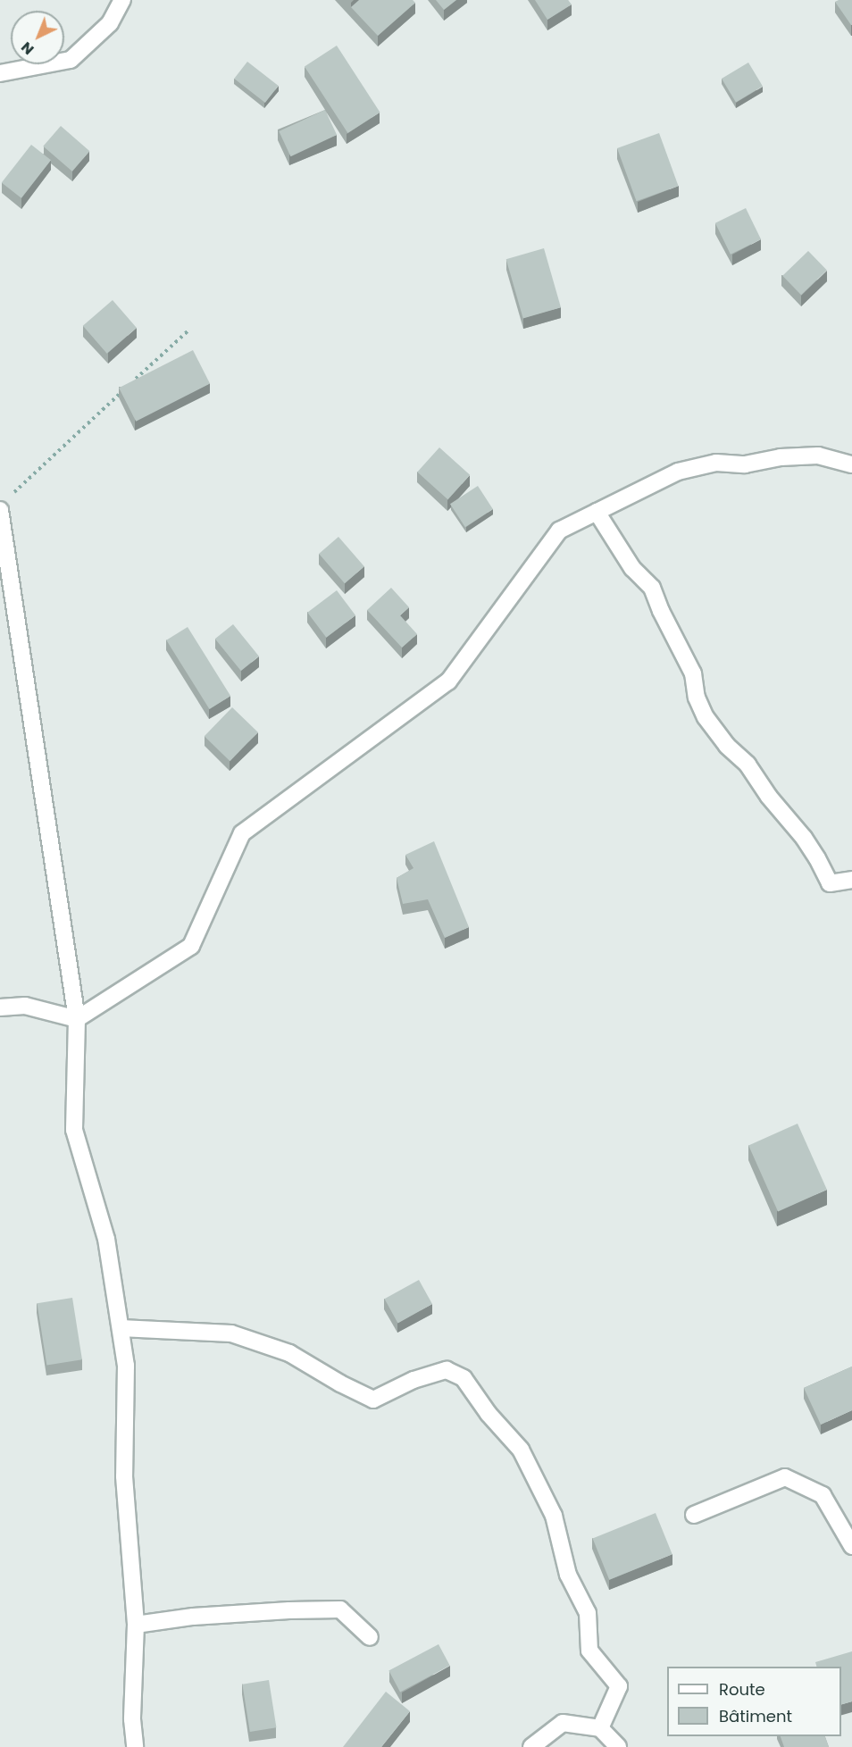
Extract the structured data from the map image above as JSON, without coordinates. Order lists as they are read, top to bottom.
{
  "legend": ["Route", "Bâtiment"],
  "north": "bottom left"
}
